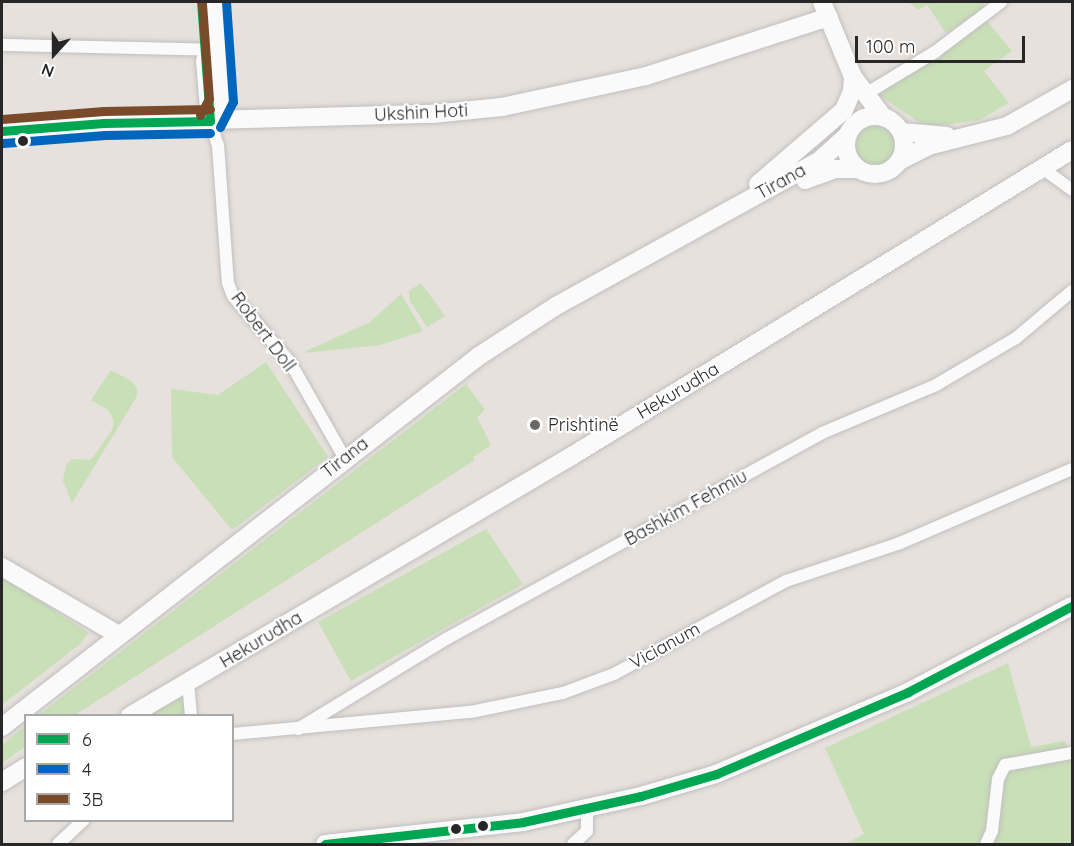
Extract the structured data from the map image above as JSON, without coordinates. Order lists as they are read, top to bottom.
{
  "streets": {
    "main road": [
      "Ukshin Hoti",
      "Tirana",
      "Robert Doll",
      "Hekurudha"
    ],
    "street": ["Bashkim Fehmiu", "Vicianum"]
  },
  "crossings": [
    ["Ukshin Hoti", "Robert Doll"],
    ["Tirana", "Robert Doll"],
    ["Bashkim Fehmiu", "Vicianum"]
  ],
  "places": ["Prishtinë"],
  "lines": ["transit line 6", "transit line 4", "transit line 3B"],
  "legend": ["6", "4", "3B"],
  "scale_bar": "100 m",
  "north": "bottom"
}
